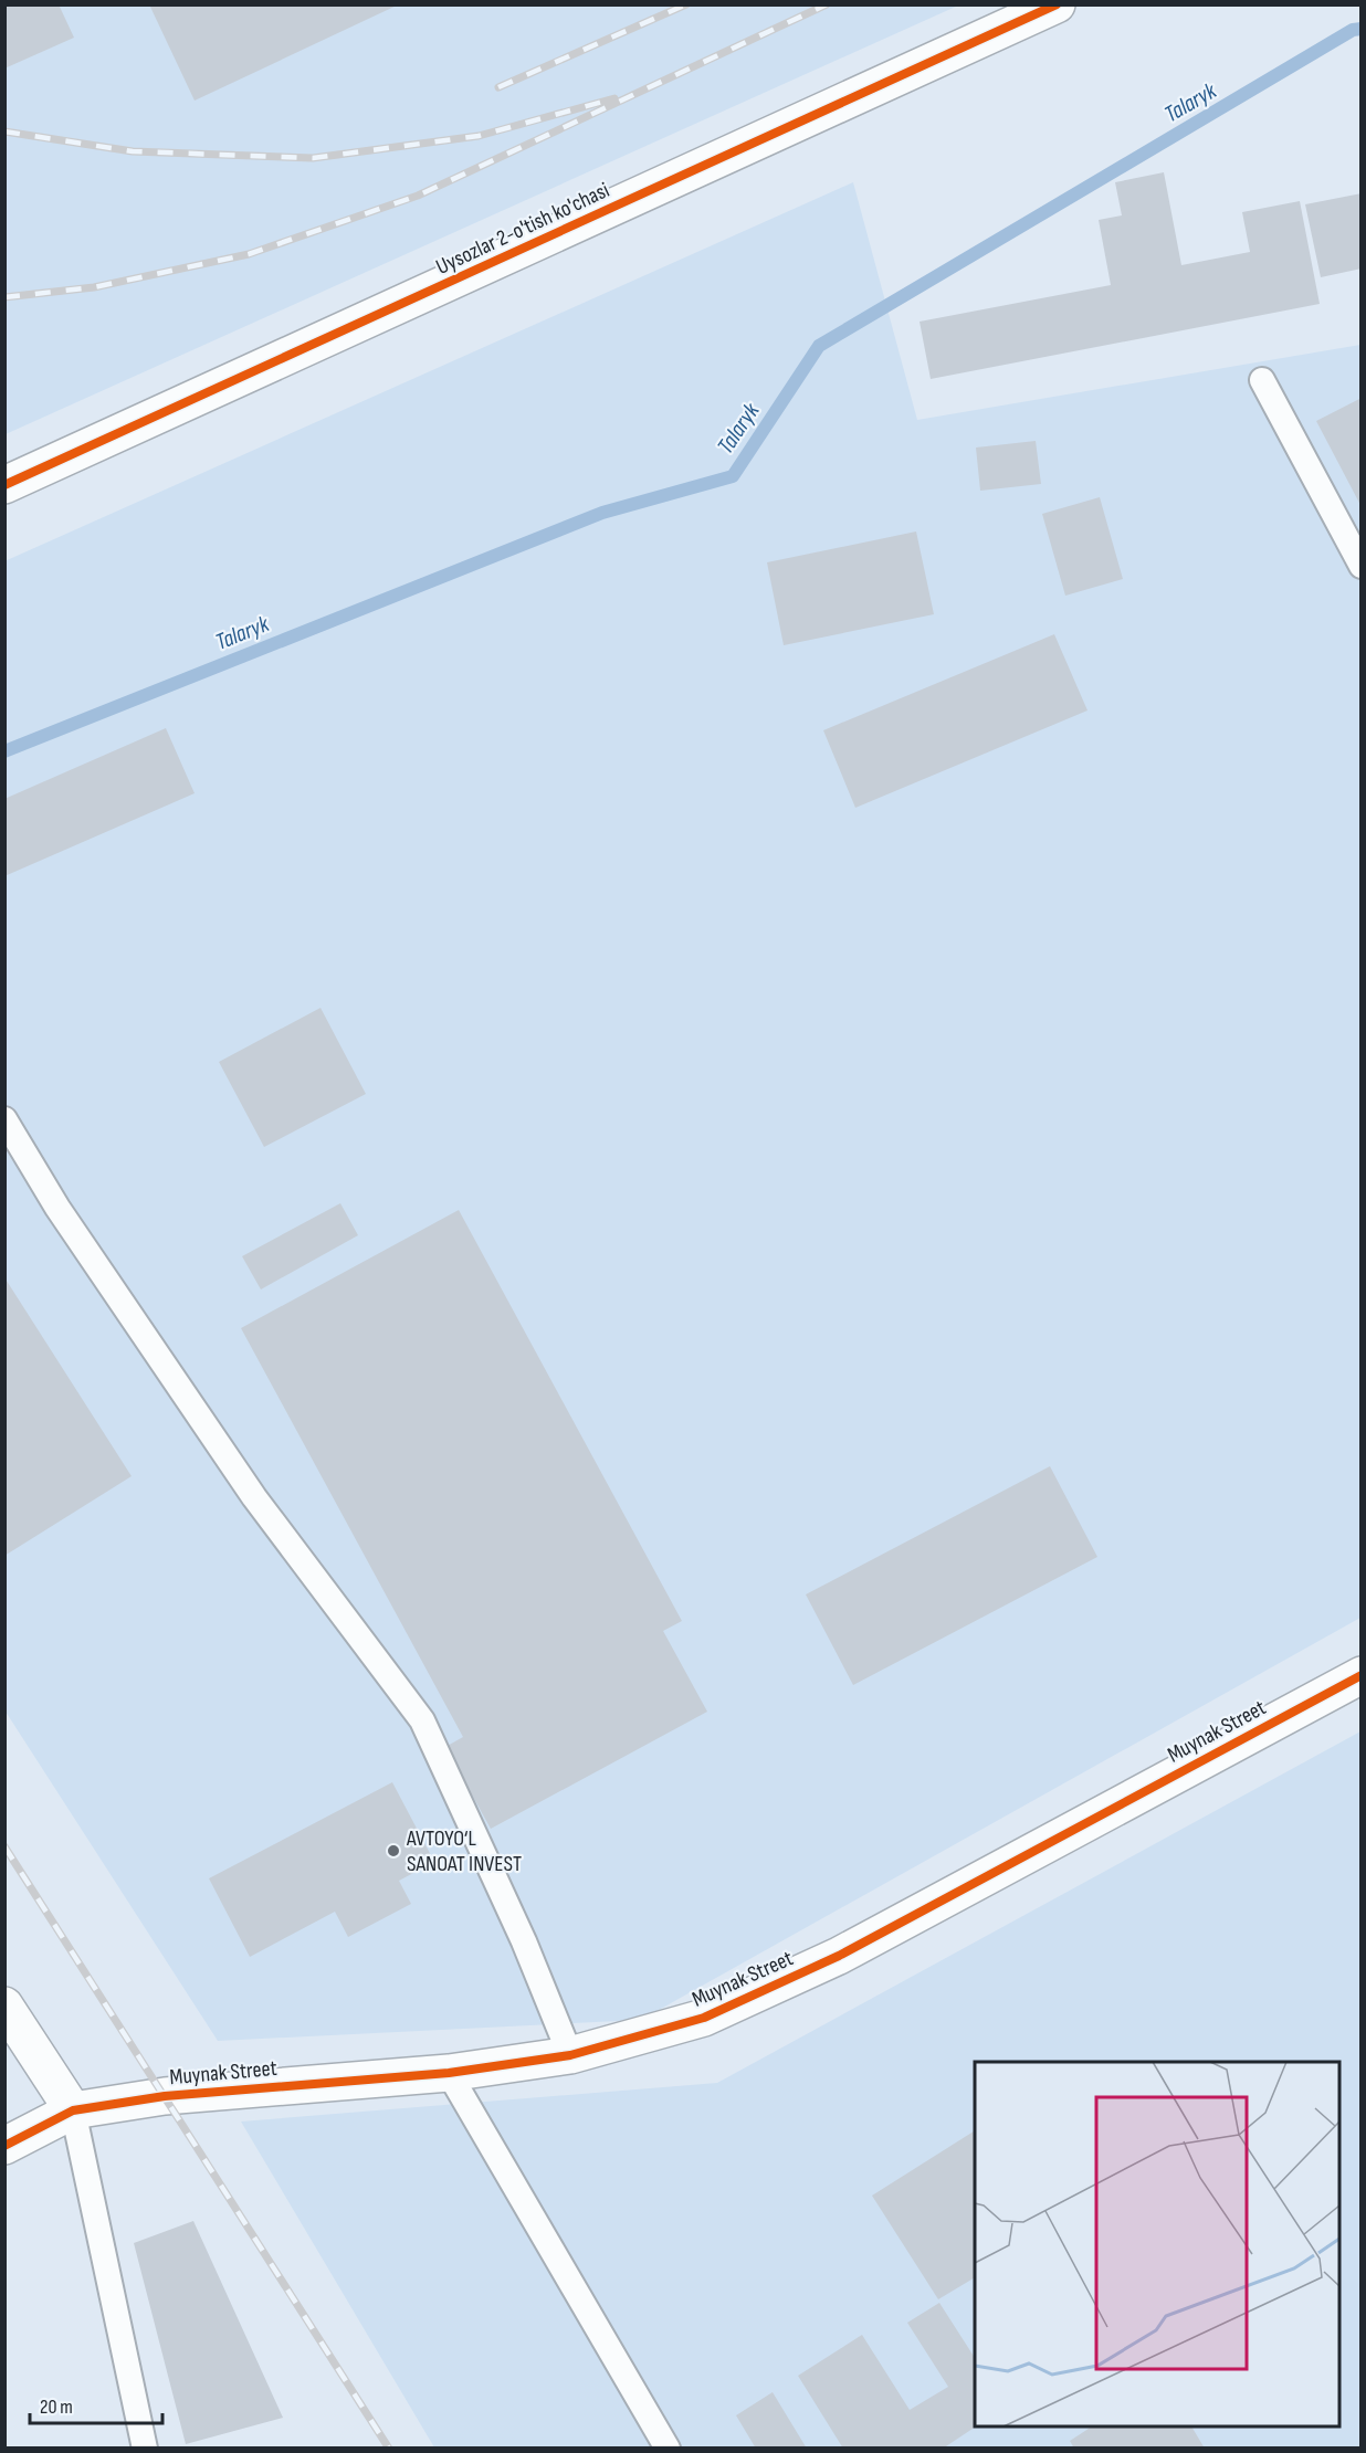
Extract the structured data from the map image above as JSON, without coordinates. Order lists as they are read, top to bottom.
{
  "streets": {
    "street": ["Uysozlar 2-o'tish ko'chasi", "Muynak Street"]
  },
  "water": ["Talaryk"],
  "places": ["AVTOYO‘L SANOAT INVEST"],
  "scale_bar": "20 m"
}
